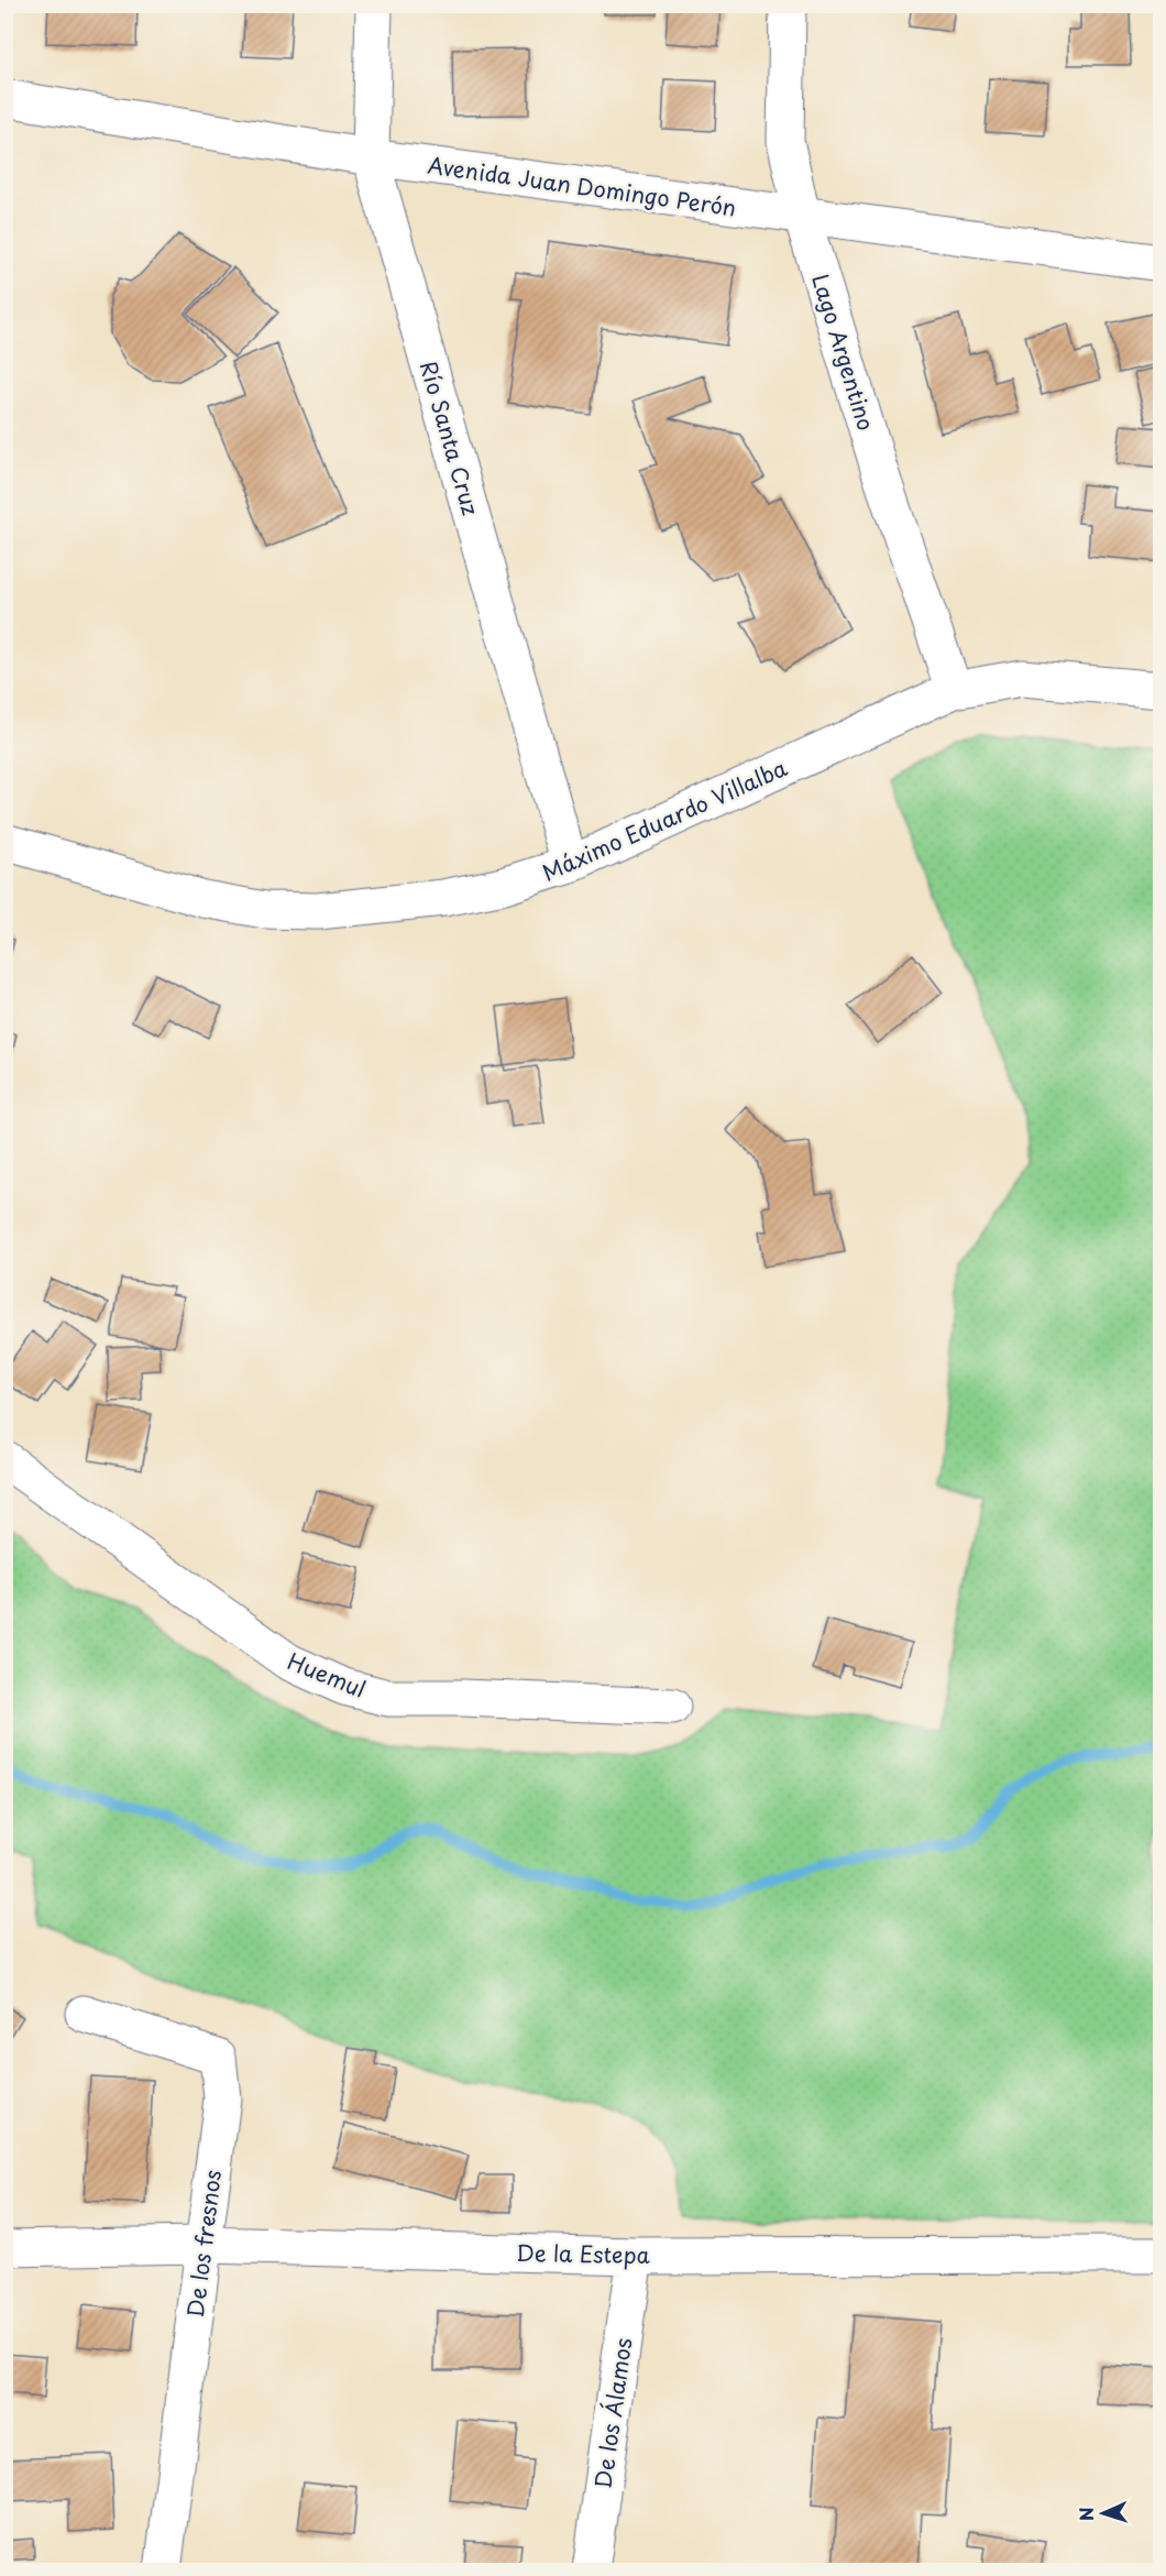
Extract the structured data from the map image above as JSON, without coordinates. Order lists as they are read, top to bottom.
{
  "streets": {
    "street": [
      "Avenida Juan Domingo Perón",
      "Lago Argentino",
      "Río Santa Cruz",
      "Máximo Eduardo Villalba",
      "Huemul",
      "De los fresnos",
      "De la Estepa",
      "De los Álamos"
    ]
  },
  "crossings": [
    ["Avenida Juan Domingo Perón", "Lago Argentino"],
    ["Avenida Juan Domingo Perón", "Río Santa Cruz"],
    ["Lago Argentino", "Máximo Eduardo Villalba"],
    ["Río Santa Cruz", "Máximo Eduardo Villalba"],
    ["De los fresnos", "De la Estepa"],
    ["De la Estepa", "De los Álamos"]
  ],
  "north": "left"
}
